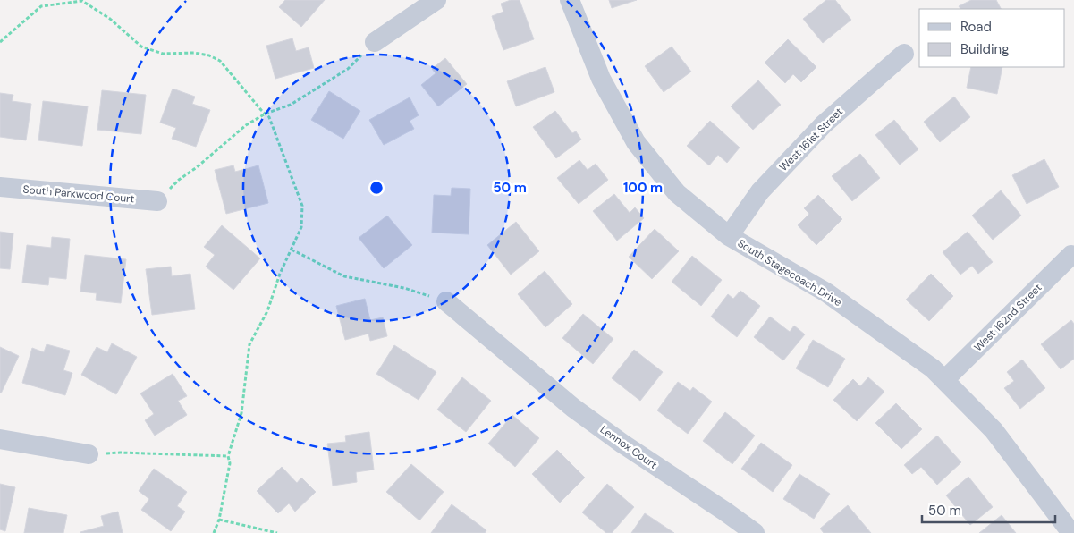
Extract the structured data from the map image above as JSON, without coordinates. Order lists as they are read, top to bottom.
{
  "streets": {
    "street": [
      "West 161st Street",
      "South Parkwood Court",
      "South Stagecoach Drive",
      "West 162nd Street",
      "Lennox Court"
    ]
  },
  "crossings": [
    ["West 161st Street", "South Stagecoach Drive"],
    ["South Stagecoach Drive", "West 162nd Street"]
  ],
  "legend": ["Road", "Building"],
  "scale_bar": "50 m",
  "rings": ["50 m", "100 m"]
}
